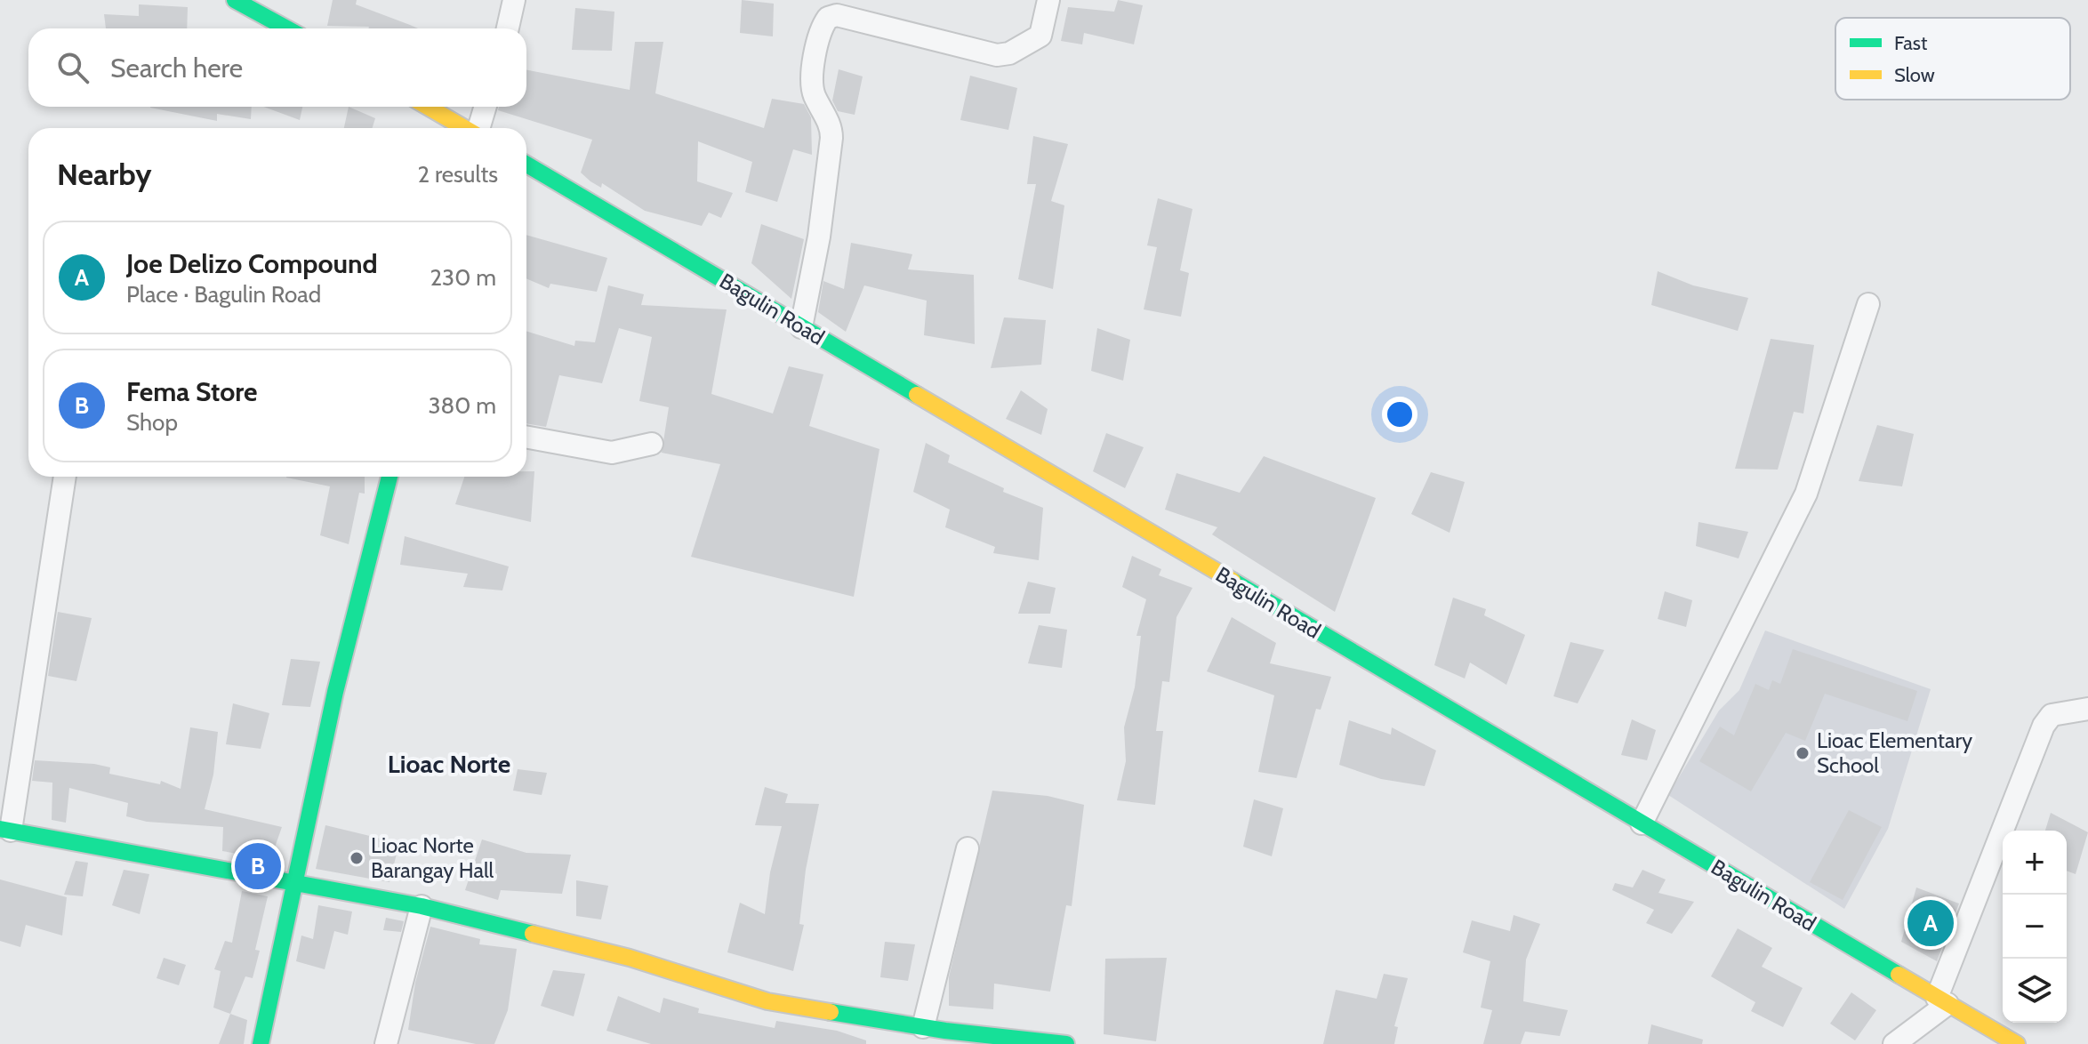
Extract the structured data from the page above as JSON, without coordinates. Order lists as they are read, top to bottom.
{
  "streets": {
    "main road": ["Bagulin Road"]
  },
  "districts": ["Lioac Norte"],
  "places": ["Lioac Elementary School", "Lioac Norte Barangay Hall"],
  "legend": ["Fast", "Slow"],
  "page": {
    "search": "Search here",
    "heading": ["Nearby", "2 results"],
    "list": [
      {
        "mark": "A",
        "name": "Joe Delizo Compound",
        "note": "Place · Bagulin Road",
        "value": "230 m"
      },
      {
        "mark": "B",
        "name": "Fema Store",
        "note": "Shop",
        "value": "380 m"
      }
    ],
    "map_buttons": ["+", "−"],
    "pins": ["B", "A"]
  }
}
